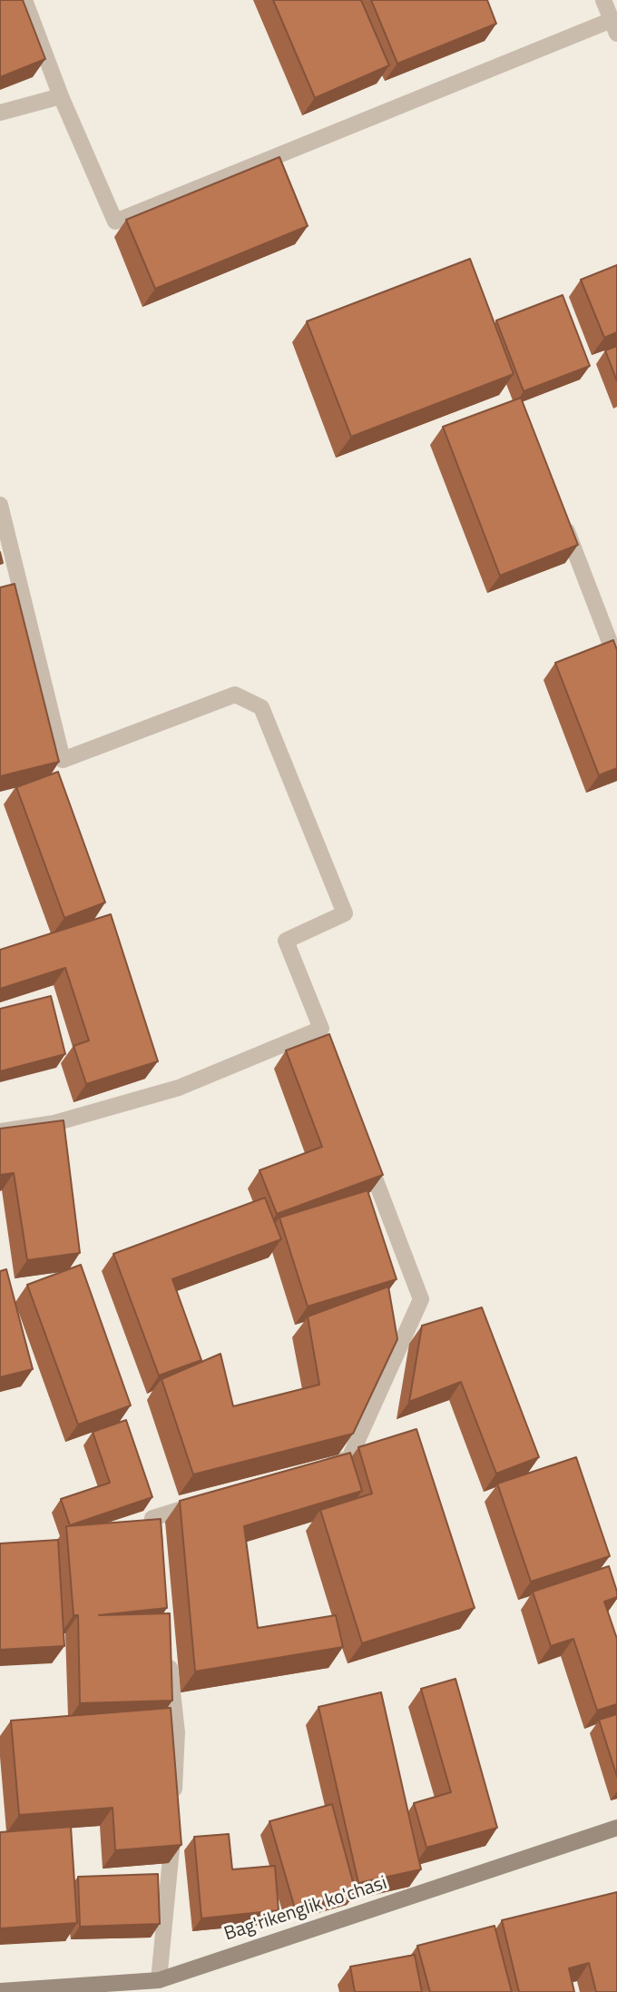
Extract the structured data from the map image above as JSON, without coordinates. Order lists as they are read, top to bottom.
{
  "streets": {
    "main road": ["Bag'rikenglik ko'chasi"]
  }
}
